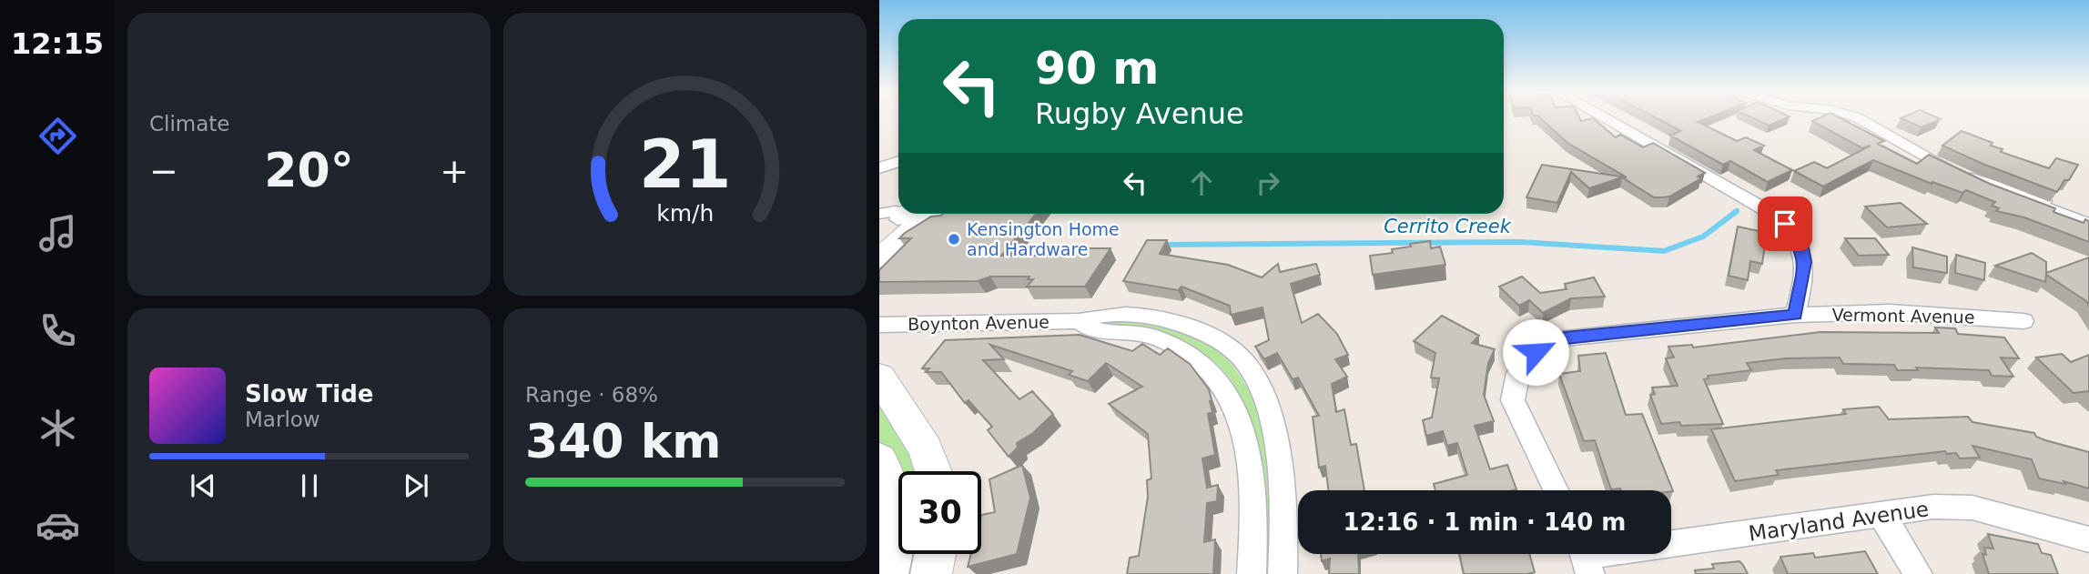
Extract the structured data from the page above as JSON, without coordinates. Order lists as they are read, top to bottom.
{
  "streets": {
    "street": ["Vermont Avenue", "Boynton Avenue", "Maryland Avenue"]
  },
  "water": ["Cerrito Creek"],
  "places": ["Kensington Home and Hardware"],
  "page": {
    "tabs": "12:15",
    "tile": [
      "Climate",
      ["Range · 68%", "340 km"]
    ],
    "turn": ["90 m", "Rugby Avenue"],
    "heat": ["−", "20°", "+"],
    "song": ["Slow Tide", "Marlow"],
    "limit": "30",
    "trip": "12:16 · 1 min · 140 m",
    "gauge": ["21", "km/h"]
  }
}
